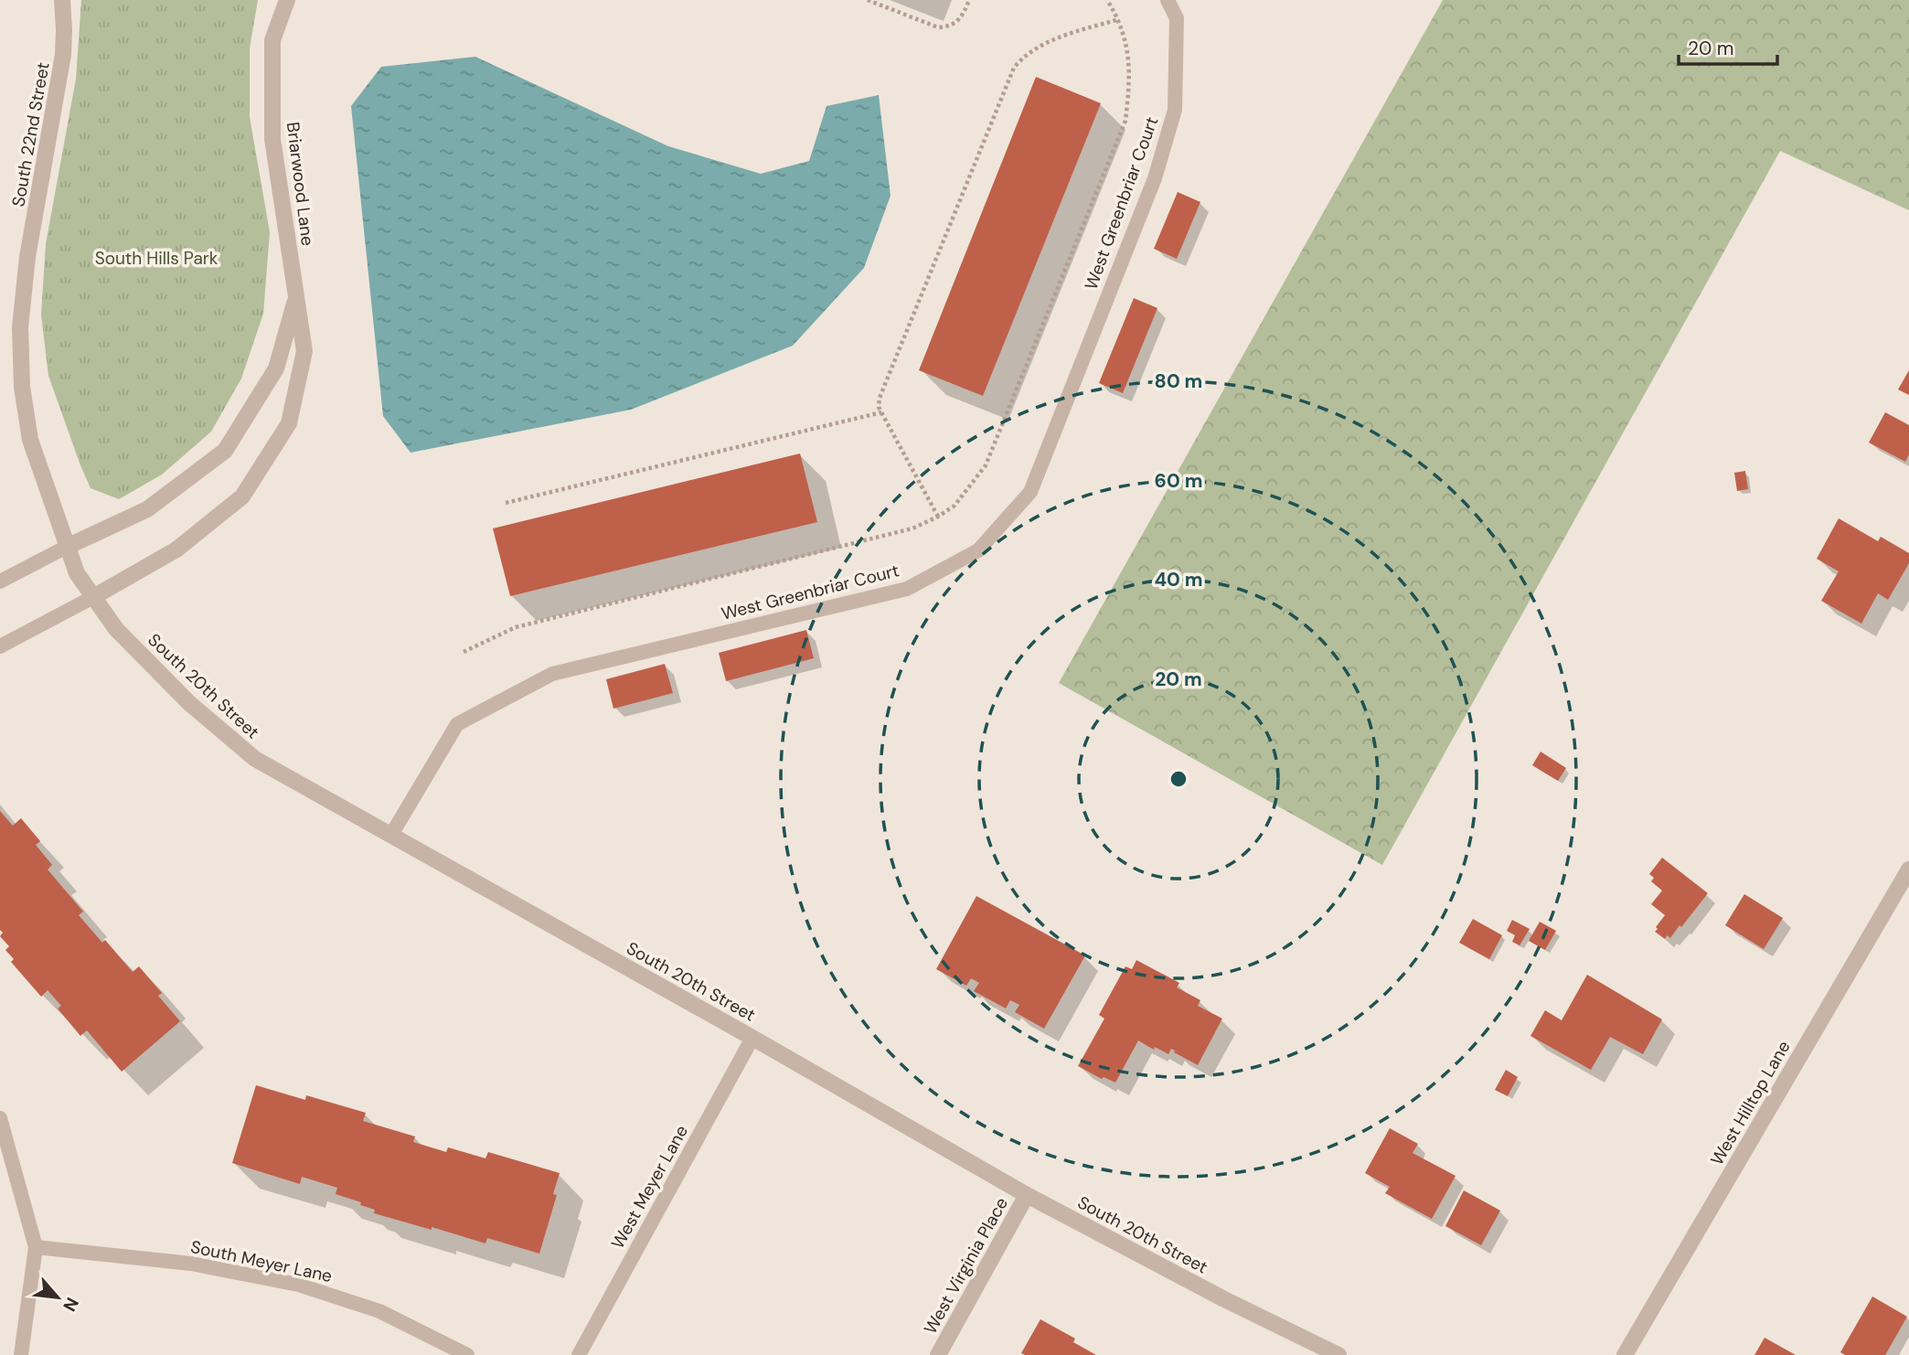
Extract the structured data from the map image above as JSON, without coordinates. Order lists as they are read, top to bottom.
{
  "streets": {
    "street": [
      "South 22nd Street",
      "Briarwood Lane",
      "South 20th Street",
      "West Hilltop Lane",
      "West Virginia Place"
    ],
    "lane": ["West Greenbriar Court", "West Meyer Lane", "South Meyer Lane"]
  },
  "crossings": [
    ["South 22nd Street", "Briarwood Lane"],
    ["South 22nd Street", "South 20th Street"],
    ["Briarwood Lane", "South 20th Street"],
    ["West Greenbriar Court", "South 20th Street"],
    ["South 20th Street", "West Meyer Lane"],
    ["South 20th Street", "West Virginia Place"]
  ],
  "parks": ["South Hills Park"],
  "scale_bar": "20 m",
  "north": "bottom right",
  "rings": [
    "80 m",
    "60 m",
    "40 m",
    "20 m"
  ]
}
